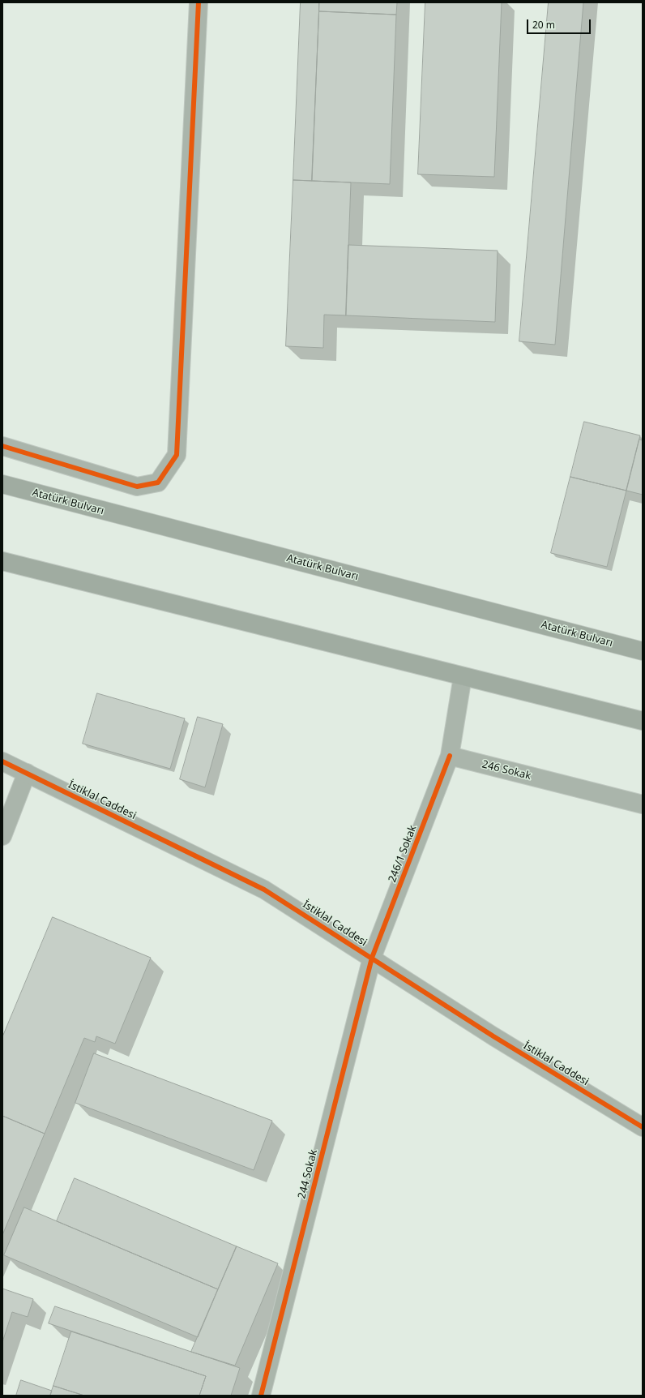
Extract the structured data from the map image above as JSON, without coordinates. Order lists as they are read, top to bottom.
{
  "streets": {
    "main road": ["Atatürk Bulvarı"],
    "street": [
      "246 Sokak",
      "İstiklal Caddesi",
      "246/1 Sokak",
      "244 Sokak"
    ]
  },
  "crossings": [
    ["246 Sokak", "246/1 Sokak"],
    ["İstiklal Caddesi", "246/1 Sokak"],
    ["İstiklal Caddesi", "244 Sokak"],
    ["246/1 Sokak", "244 Sokak"]
  ],
  "scale_bar": "20 m"
}
